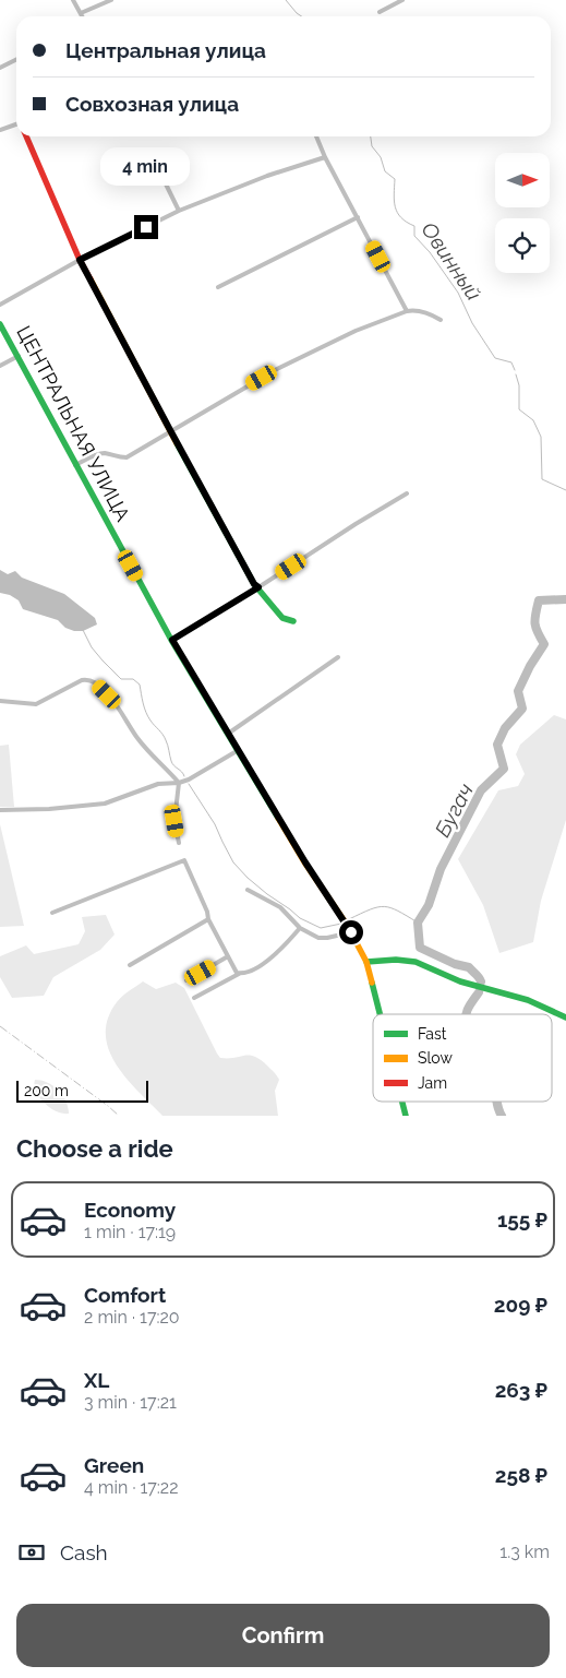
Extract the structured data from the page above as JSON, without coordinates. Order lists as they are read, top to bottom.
{
  "streets": {
    "street": ["ЦЕНТРАЛЬНАЯ УЛИЦА"]
  },
  "water": ["Овинный", "Бугач"],
  "legend": ["Fast", "Slow", "Jam"],
  "scale_bar": "200 m",
  "north": "right",
  "page": {
    "banner": ["Центральная улица", "Совхозная улица"],
    "bubble": "4 min",
    "scale": "200 m",
    "heading": "Choose a ride",
    "list": [
      {
        "name": "Economy",
        "note": "1 min · 17:19",
        "value": "155 ₽"
      },
      {
        "name": "Comfort",
        "note": "2 min · 17:20",
        "value": "209 ₽"
      },
      {
        "name": "XL",
        "note": "3 min · 17:21",
        "value": "263 ₽"
      },
      {
        "name": "Green",
        "note": "4 min · 17:22",
        "value": "258 ₽"
      }
    ],
    "pay": ["Cash", "1.3 km"],
    "buttons": "Confirm"
  }
}
